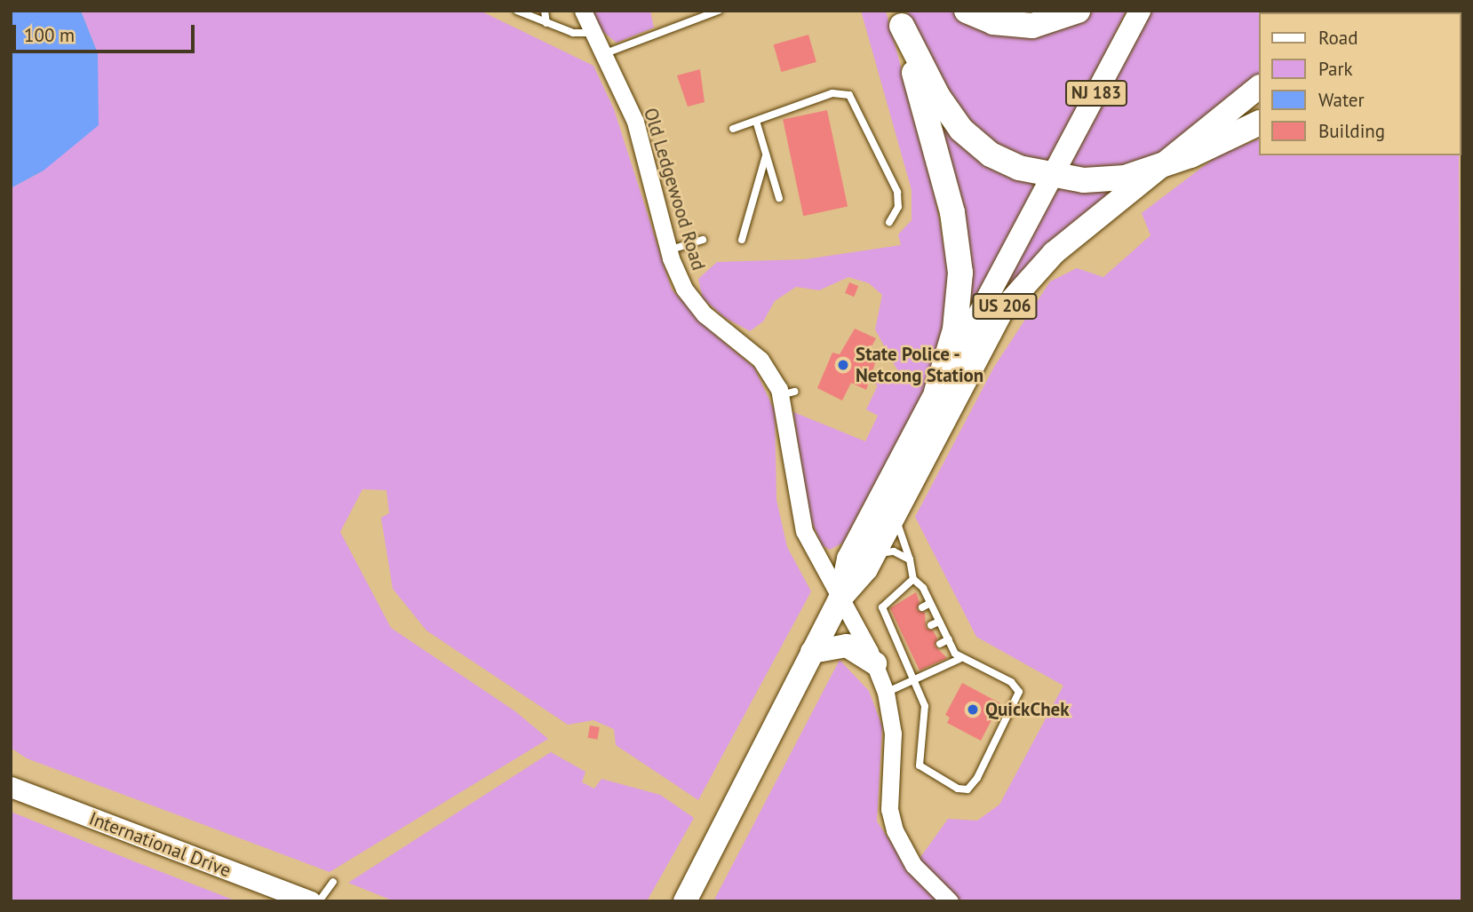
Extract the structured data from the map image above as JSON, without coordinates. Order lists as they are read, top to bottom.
{
  "streets": {
    "highway": ["US 206"],
    "main road": ["NJ 183", "International Drive"],
    "street": ["Old Ledgewood Road"]
  },
  "crossings": [
    ["NJ 183", "US 206"],
    ["Old Ledgewood Road", "US 206"]
  ],
  "places": ["State Police - Netcong Station", "QuickChek"],
  "legend": [
    "Road",
    "Park",
    "Water",
    "Building"
  ],
  "scale_bar": "100 m"
}
